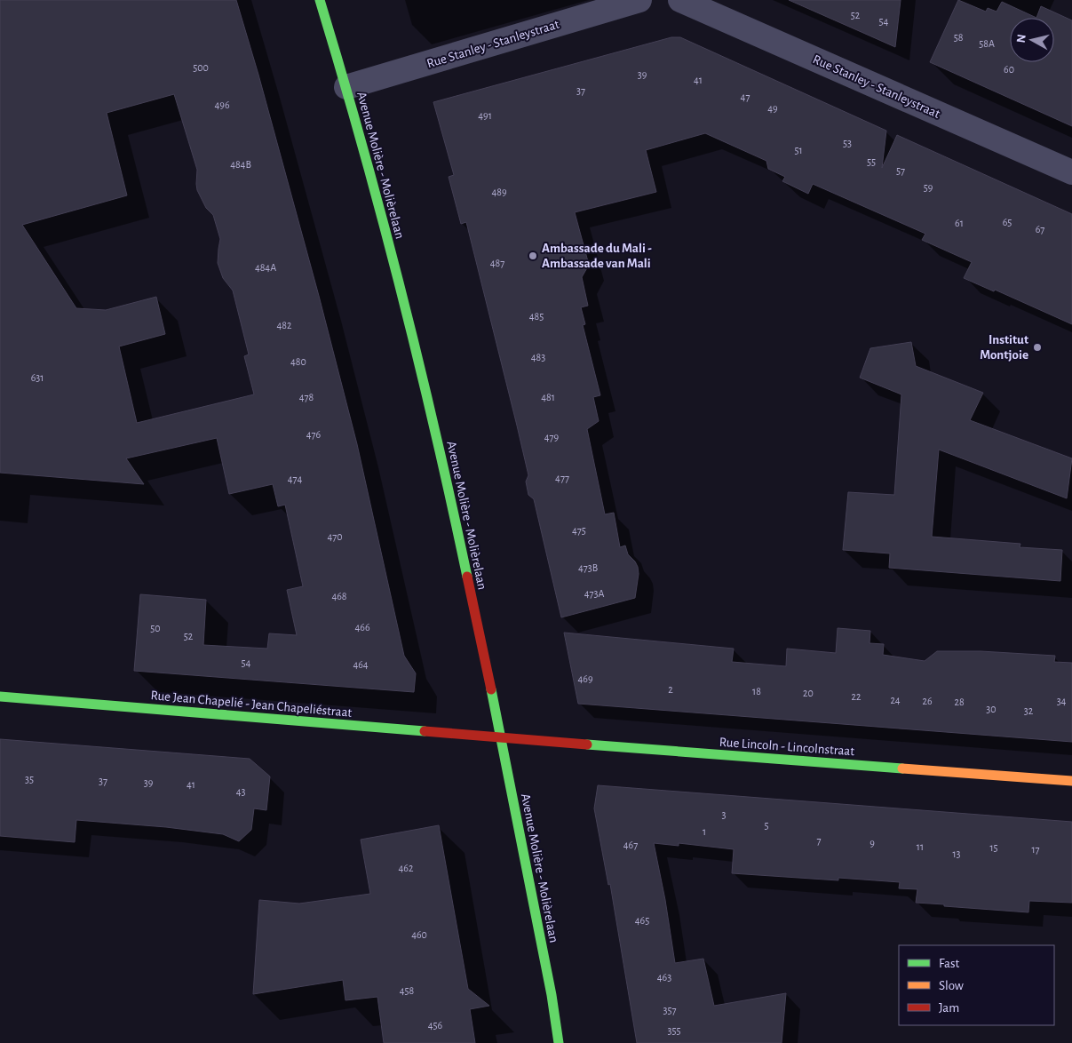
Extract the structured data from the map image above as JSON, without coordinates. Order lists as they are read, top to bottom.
{
  "streets": {
    "street": [
      "Rue Stanley - Stanleystraat",
      "Avenue Molière - Molièrelaan",
      "Rue Jean Chapelié - Jean Chapeliéstraat",
      "Rue Lincoln - Lincolnstraat"
    ]
  },
  "crossings": [
    ["Rue Stanley - Stanleystraat", "Avenue Molière - Molièrelaan"],
    ["Avenue Molière - Molièrelaan", "Rue Jean Chapelié - Jean Chapeliéstraat"],
    ["Avenue Molière - Molièrelaan", "Rue Lincoln - Lincolnstraat"],
    ["Rue Jean Chapelié - Jean Chapeliéstraat", "Rue Lincoln - Lincolnstraat"]
  ],
  "places": ["Ambassade du Mali - Ambassade van Mali", "Institut Montjoie"],
  "house_numbers": [
    "52",
    "54",
    "58",
    "58A",
    "500",
    "60",
    "39",
    "41",
    "37",
    "47",
    "496",
    "49",
    "491",
    "53",
    "51",
    "55",
    "484B",
    "57",
    "59",
    "489",
    "65",
    "61",
    "67",
    "487",
    "484A",
    "485",
    "482",
    "483",
    "480",
    "631",
    "478",
    "481",
    "476",
    "479",
    "477",
    "474",
    "475",
    "470",
    "473B",
    "473A",
    "468",
    "466",
    "50",
    "52",
    "54",
    "464",
    "469",
    "2",
    "18",
    "20",
    "22",
    "24",
    "26",
    "34",
    "28",
    "30",
    "32",
    "35",
    "37",
    "39",
    "41",
    "43",
    "3",
    "5",
    "1",
    "7",
    "9",
    "467",
    "11",
    "15",
    "17",
    "13",
    "462",
    "465",
    "460",
    "463",
    "458",
    "357",
    "456",
    "355"
  ],
  "legend": ["Fast", "Slow", "Jam"],
  "north": "left"
}
